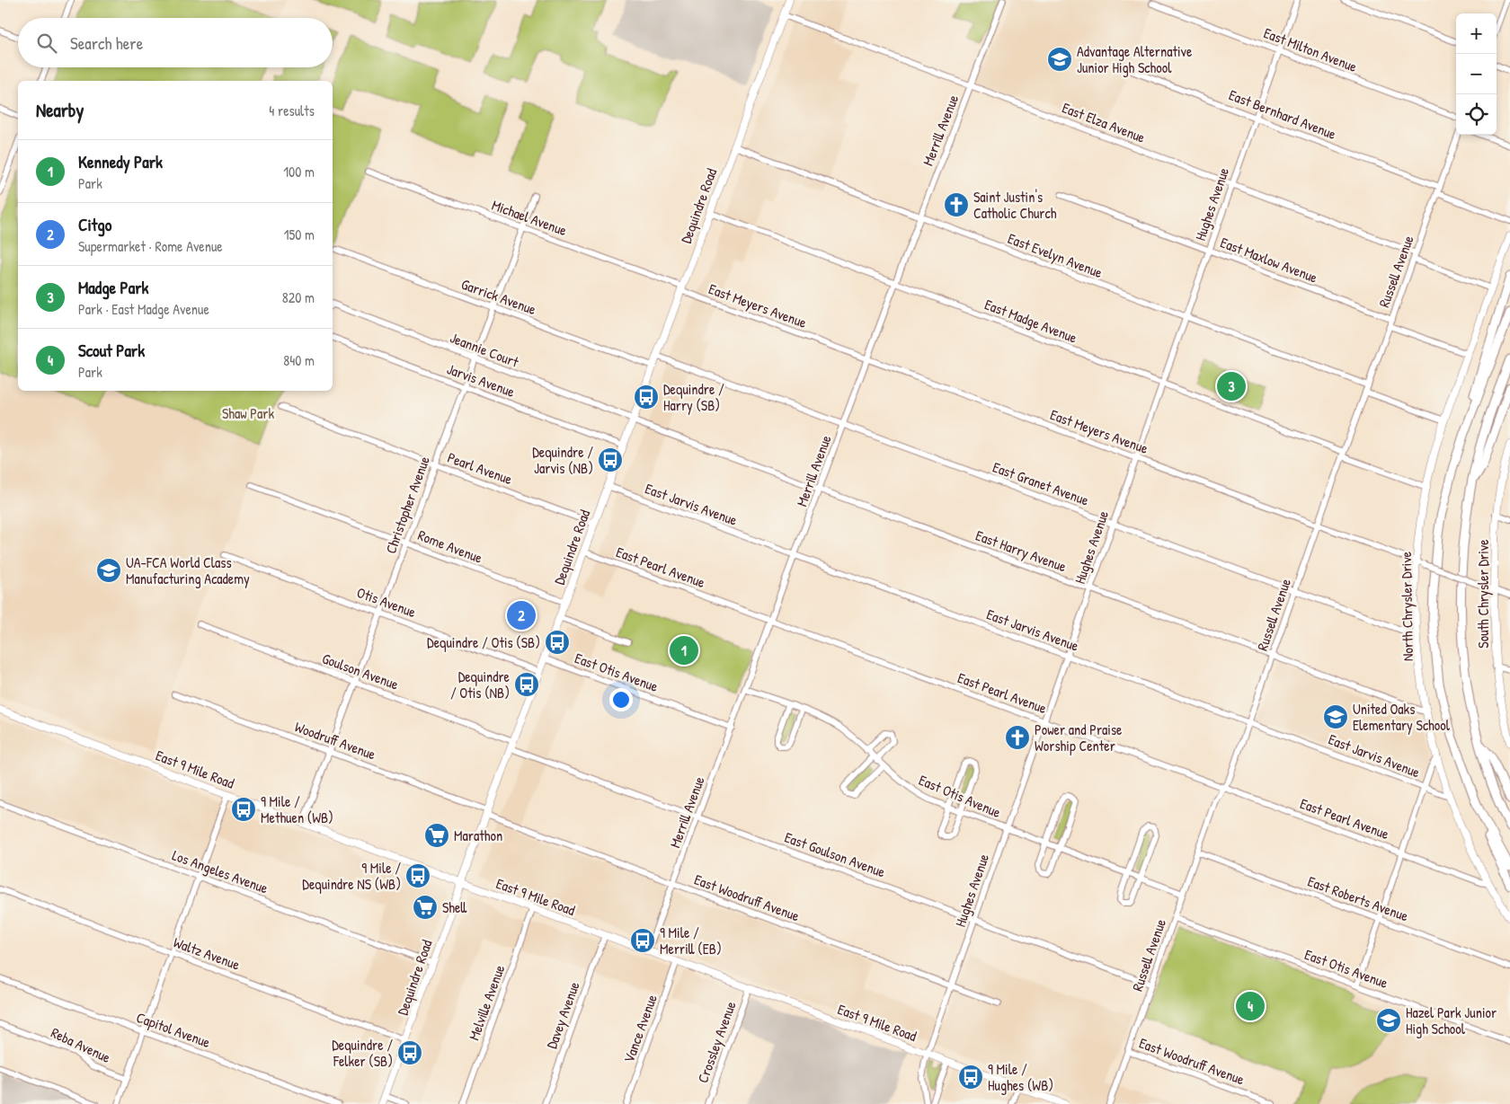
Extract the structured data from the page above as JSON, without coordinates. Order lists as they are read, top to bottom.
{
  "streets": {
    "main road": [
      "Dequindre Road",
      "South Chrysler Drive",
      "North Chrysler Drive",
      "East 9 Mile Road"
    ],
    "street": [
      "East Milton Avenue",
      "East Bernhard Avenue",
      "East Elza Avenue",
      "Merrill Avenue",
      "Hughes Avenue",
      "Michael Avenue",
      "East Evelyn Avenue",
      "East Maxlow Avenue",
      "Russell Avenue",
      "Garrick Avenue",
      "East Meyers Avenue",
      "East Madge Avenue",
      "Jeannie Court",
      "Jarvis Avenue",
      "Pearl Avenue",
      "East Granet Avenue",
      "East Jarvis Avenue",
      "Christopher Avenue",
      "Rome Avenue",
      "East Harry Avenue",
      "East Pearl Avenue",
      "Otis Avenue",
      "Goulson Avenue",
      "East Otis Avenue",
      "Woodruff Avenue",
      "East Goulson Avenue",
      "Los Angeles Avenue",
      "East Woodruff Avenue",
      "East Roberts Avenue",
      "Waltz Avenue",
      "Melville Avenue",
      "Davey Avenue",
      "Vance Avenue",
      "Capitol Avenue",
      "Crossley Avenue",
      "Reba Avenue"
    ]
  },
  "crossings": [
    ["East Milton Avenue", "Hughes Avenue"],
    ["East Bernhard Avenue", "Hughes Avenue"],
    ["East Bernhard Avenue", "Russell Avenue"],
    ["East Elza Avenue", "Merrill Avenue"],
    ["East Elza Avenue", "Hughes Avenue"],
    ["East Elza Avenue", "Dequindre Road"],
    ["East Elza Avenue", "Russell Avenue"],
    ["Merrill Avenue", "East Evelyn Avenue"],
    ["Merrill Avenue", "East Meyers Avenue"],
    ["Merrill Avenue", "East Madge Avenue"],
    ["Merrill Avenue", "East Granet Avenue"],
    ["Merrill Avenue", "East Jarvis Avenue"],
    ["Merrill Avenue", "East Harry Avenue"],
    ["Merrill Avenue", "East Pearl Avenue"],
    ["Merrill Avenue", "East Otis Avenue"],
    ["Merrill Avenue", "East 9 Mile Road"],
    ["Merrill Avenue", "East Goulson Avenue"],
    ["Merrill Avenue", "East Woodruff Avenue"],
    ["Hughes Avenue", "East Evelyn Avenue"],
    ["Hughes Avenue", "East Maxlow Avenue"],
    ["Hughes Avenue", "East Meyers Avenue"],
    ["Hughes Avenue", "East Madge Avenue"],
    ["Hughes Avenue", "East Granet Avenue"],
    ["Hughes Avenue", "East Jarvis Avenue"],
    ["Hughes Avenue", "East Harry Avenue"],
    ["Hughes Avenue", "East Pearl Avenue"],
    ["Hughes Avenue", "East Otis Avenue"],
    ["Hughes Avenue", "East 9 Mile Road"],
    ["Hughes Avenue", "East Goulson Avenue"],
    ["Hughes Avenue", "East Woodruff Avenue"],
    ["Dequindre Road", "Michael Avenue"],
    ["Dequindre Road", "East Evelyn Avenue"],
    ["Dequindre Road", "Garrick Avenue"],
    ["Dequindre Road", "East Meyers Avenue"],
    ["Dequindre Road", "East Madge Avenue"],
    ["Dequindre Road", "Jeannie Court"],
    ["Dequindre Road", "Jarvis Avenue"],
    ["Dequindre Road", "Pearl Avenue"],
    ["Dequindre Road", "East Granet Avenue"],
    ["Dequindre Road", "East Jarvis Avenue"],
    ["Dequindre Road", "Rome Avenue"],
    ["Dequindre Road", "East Harry Avenue"],
    ["Dequindre Road", "East Pearl Avenue"],
    ["Dequindre Road", "Otis Avenue"],
    ["Dequindre Road", "Goulson Avenue"],
    ["Dequindre Road", "East Otis Avenue"],
    ["Dequindre Road", "Woodruff Avenue"],
    ["Dequindre Road", "East 9 Mile Road"],
    ["Dequindre Road", "East Goulson Avenue"],
    ["Dequindre Road", "Los Angeles Avenue"],
    ["Dequindre Road", "East Woodruff Avenue"],
    ["Dequindre Road", "Waltz Avenue"],
    ["Michael Avenue", "East Meyers Avenue"],
    ["Michael Avenue", "Christopher Avenue"],
    ["East Evelyn Avenue", "Russell Avenue"],
    ["East Evelyn Avenue", "North Chrysler Drive"],
    ["East Maxlow Avenue", "Russell Avenue"],
    ["Russell Avenue", "East Meyers Avenue"],
    ["Russell Avenue", "East Madge Avenue"],
    ["Russell Avenue", "East Granet Avenue"],
    ["Russell Avenue", "East Jarvis Avenue"],
    ["Russell Avenue", "East Harry Avenue"],
    ["Russell Avenue", "East Pearl Avenue"],
    ["Russell Avenue", "East Otis Avenue"],
    ["Russell Avenue", "East Goulson Avenue"],
    ["Russell Avenue", "East Woodruff Avenue"],
    ["Russell Avenue", "East Roberts Avenue"],
    ["Garrick Avenue", "Christopher Avenue"],
    ["East Meyers Avenue", "South Chrysler Drive"],
    ["East Meyers Avenue", "North Chrysler Drive"],
    ["East Madge Avenue", "North Chrysler Drive"],
    ["Jeannie Court", "Christopher Avenue"],
    ["Jeannie Court", "East Harry Avenue"],
    ["Jarvis Avenue", "Christopher Avenue"],
    ["Pearl Avenue", "Christopher Avenue"],
    ["East Granet Avenue", "North Chrysler Drive"],
    ["East Jarvis Avenue", "North Chrysler Drive"],
    ["Christopher Avenue", "Rome Avenue"],
    ["Christopher Avenue", "Otis Avenue"],
    ["Christopher Avenue", "Goulson Avenue"],
    ["Christopher Avenue", "Woodruff Avenue"],
    ["Christopher Avenue", "East 9 Mile Road"],
    ["East Harry Avenue", "North Chrysler Drive"],
    ["East Pearl Avenue", "North Chrysler Drive"],
    ["Woodruff Avenue", "East Woodruff Avenue"],
    ["East 9 Mile Road", "Melville Avenue"],
    ["East 9 Mile Road", "Davey Avenue"],
    ["East 9 Mile Road", "Vance Avenue"],
    ["East 9 Mile Road", "Crossley Avenue"]
  ],
  "parks": ["Shaw Park"],
  "places": {
    "school or university": [
      "Advantage Alternative Junior High School",
      "UA-FCA World Class Manufacturing Academy",
      "United Oaks Elementary School",
      "Hazel Park Junior High School"
    ],
    "church": ["Saint Justin's Catholic Church", "Power and Praise Worship Center"],
    "bus stop": [
      "Dequindre / Harry (SB)",
      "Dequindre / Jarvis (NB)",
      "Dequindre / Otis (SB)",
      "Dequindre / Otis (NB)",
      "9 Mile / Methuen (WB)",
      "9 Mile / Dequindre NS (WB)",
      "9 Mile / Merrill (EB)",
      "Dequindre / Felker (SB)",
      "9 Mile / Hughes (WB)"
    ],
    "supermarket": ["Marathon", "Shell"]
  },
  "page": {
    "map_buttons": ["+", "−"],
    "search": "Search here",
    "heading": ["Nearby", "4 results"],
    "list": [
      {
        "mark": "1",
        "name": "Kennedy Park",
        "note": "Park",
        "value": "100 m"
      },
      {
        "mark": "2",
        "name": "Citgo",
        "note": "Supermarket · Rome Avenue",
        "value": "150 m"
      },
      {
        "mark": "3",
        "name": "Madge Park",
        "note": "Park · East Madge Avenue",
        "value": "820 m"
      },
      {
        "mark": "4",
        "name": "Scout Park",
        "note": "Park",
        "value": "840 m"
      }
    ],
    "pins": [
      "3",
      "2",
      "1",
      "4"
    ]
  }
}
